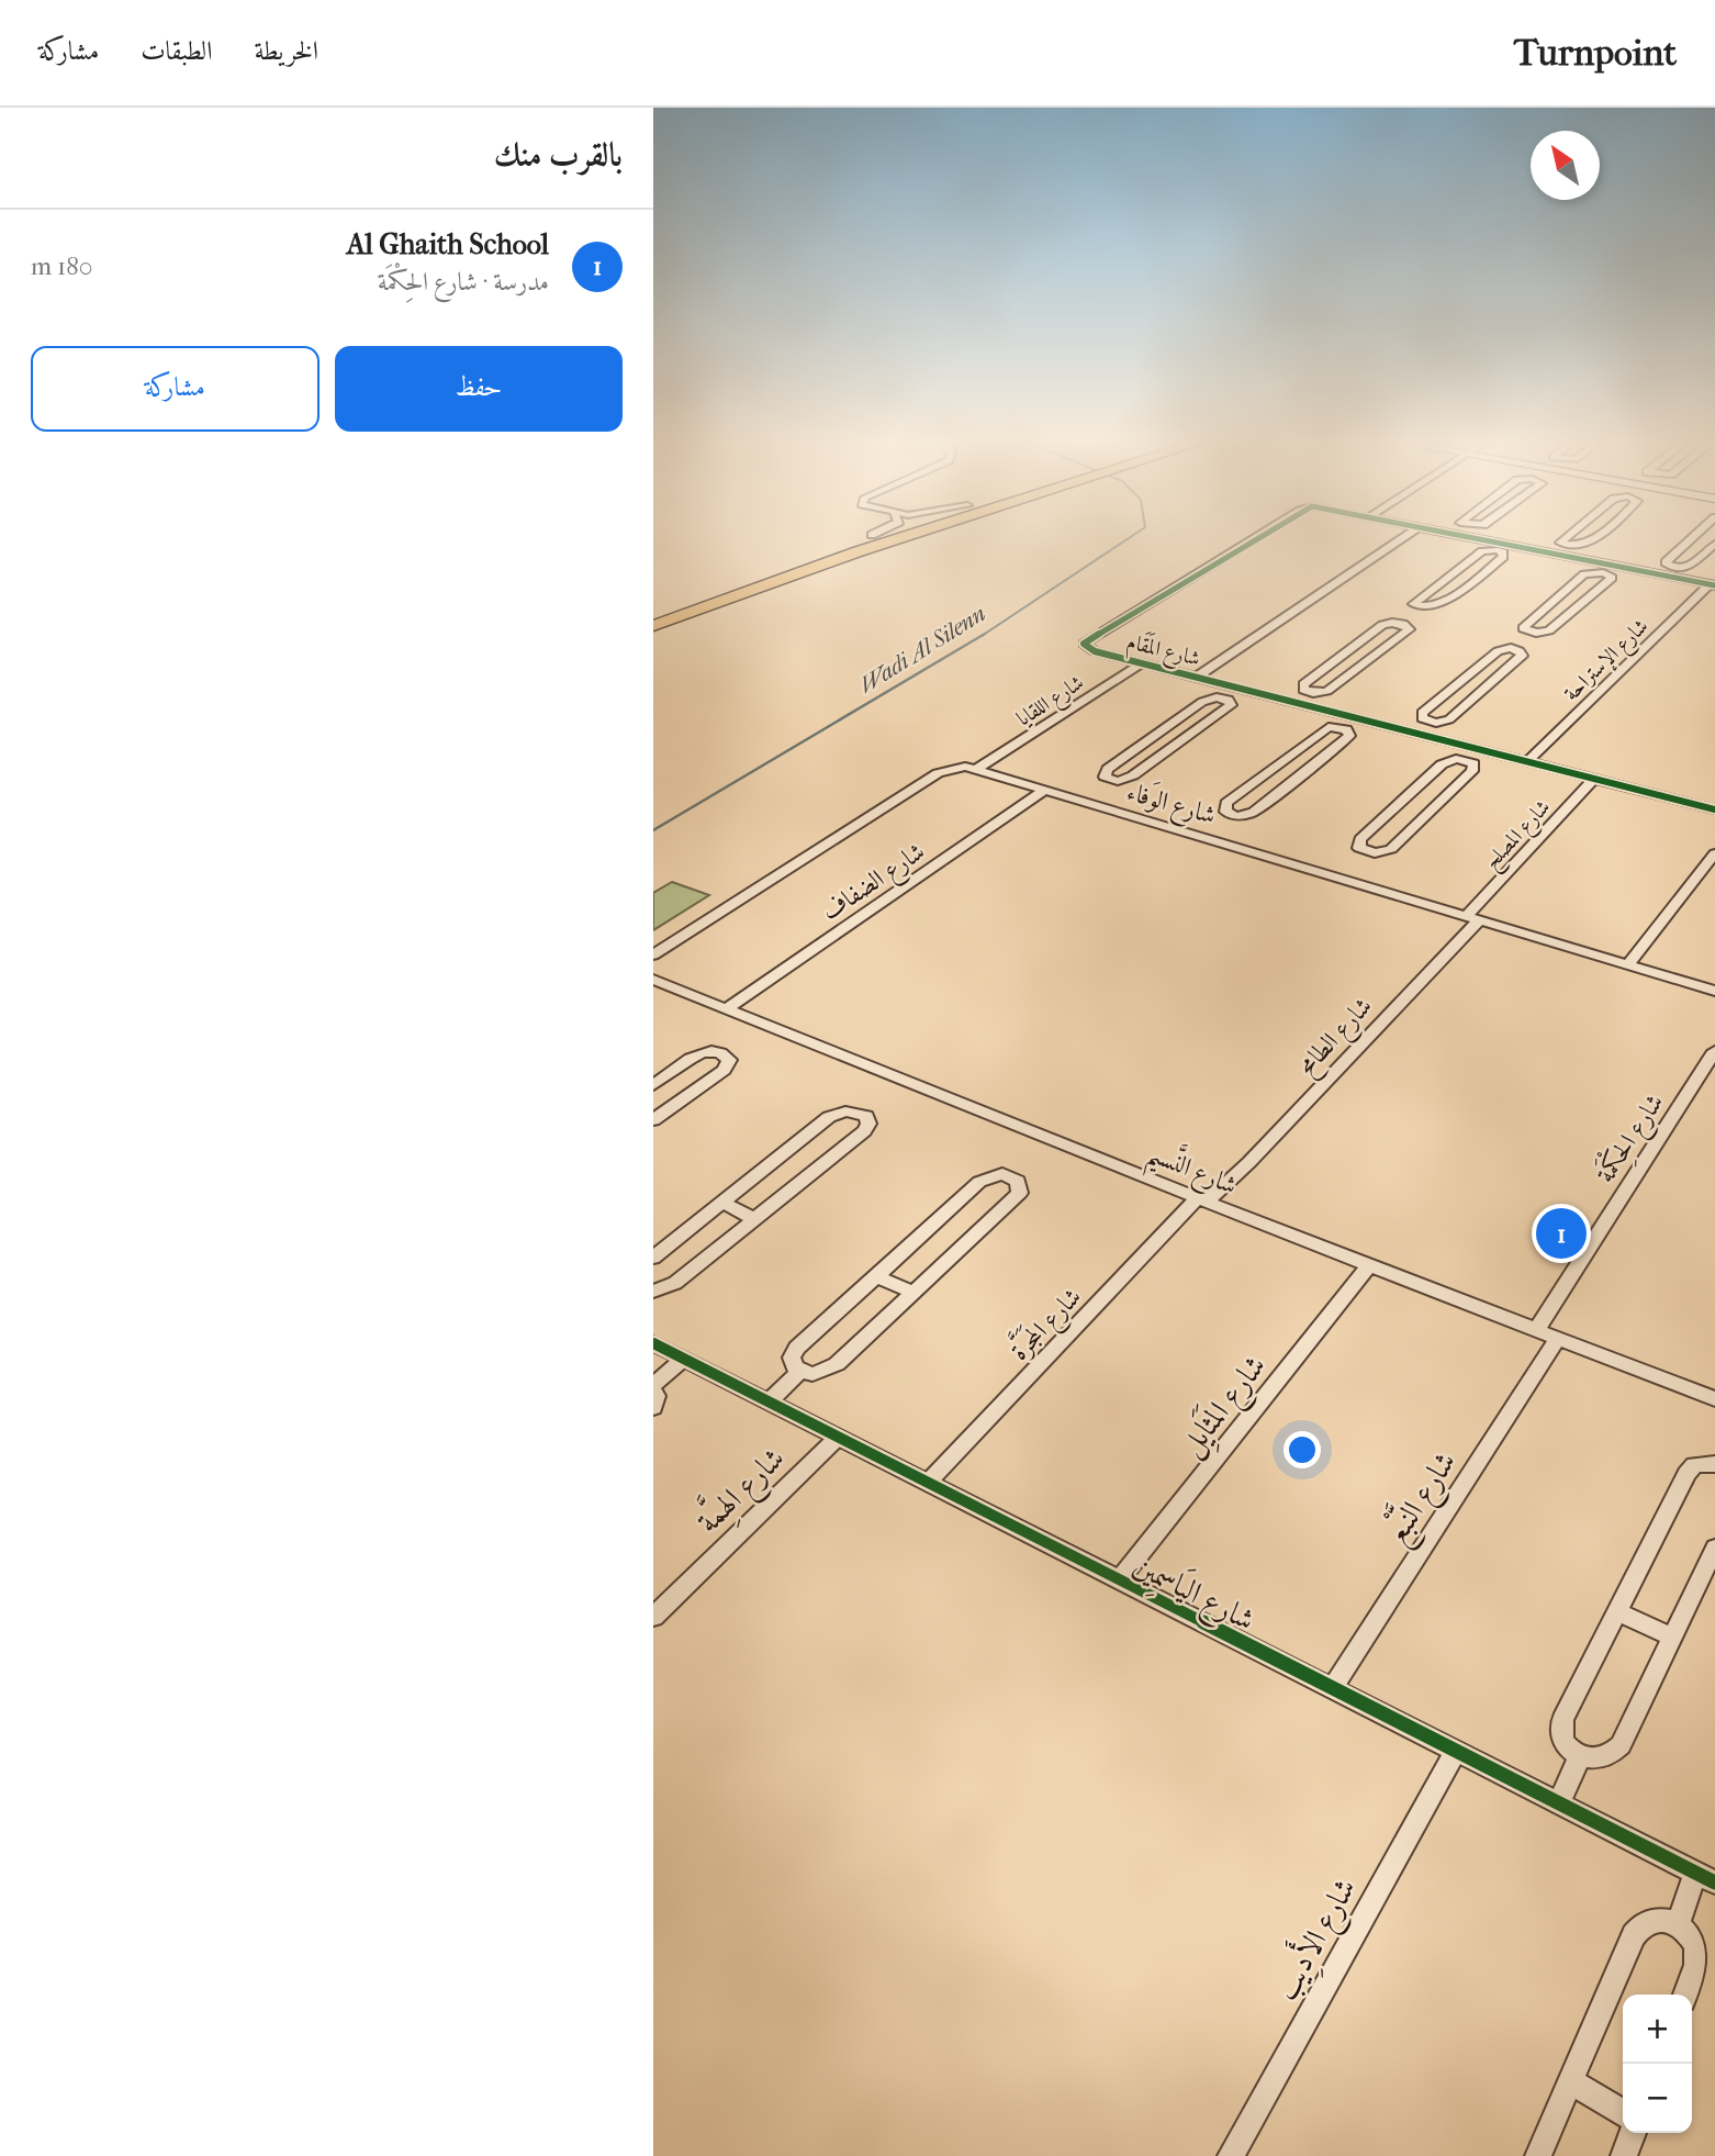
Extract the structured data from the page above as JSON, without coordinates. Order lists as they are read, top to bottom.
{
  "streets": {
    "street": [
      "شارع المَقَام",
      "شارع الإستراحة",
      "شارع اللقايا",
      "شارع الوَفاء",
      "شارع المصلح",
      "شارع الضفاف",
      "شارع الطامح",
      "شارع الحِكْمَة",
      "شارع النَّسيم",
      "شارع المَجَرَّة",
      "شارع المَثَايِل",
      "شارع الهِمَّة",
      "شارع النَّبْع",
      "شارع اليَاسمِين",
      "شارع الأَدِيب"
    ]
  },
  "crossings": [
    ["شارع المَقَام", "شارع الإستراحة"],
    ["شارع المَقَام", "شارع اللقايا"],
    ["شارع المَقَام", "شارع المصلح"],
    ["شارع اللقايا", "شارع الوَفاء"],
    ["شارع الوَفاء", "شارع المصلح"],
    ["شارع الوَفاء", "شارع الضفاف"],
    ["شارع الوَفاء", "شارع الطامح"],
    ["شارع المصلح", "شارع الطامح"],
    ["شارع الضفاف", "شارع النَّسيم"],
    ["شارع الطامح", "شارع النَّسيم"],
    ["شارع الطامح", "شارع المَجَرَّة"],
    ["شارع الحِكْمَة", "شارع النَّسيم"],
    ["شارع النَّسيم", "شارع المَجَرَّة"],
    ["شارع النَّسيم", "شارع المَثَايِل"],
    ["شارع النَّسيم", "شارع النَّبْع"],
    ["شارع المَجَرَّة", "شارع اليَاسمِين"],
    ["شارع المَثَايِل", "شارع اليَاسمِين"],
    ["شارع الهِمَّة", "شارع اليَاسمِين"],
    ["شارع النَّبْع", "شارع اليَاسمِين"],
    ["شارع اليَاسمِين", "شارع الأَدِيب"]
  ],
  "water": ["Wadi Al Silenn"],
  "north": "top left",
  "page": {
    "header": "Turnpoint",
    "nav": ["الخريطة", "الطبقات", "مشاركة"],
    "heading": "بالقرب منك",
    "list": [
      {
        "mark": "1",
        "name": "Al Ghaith School",
        "note": "مدرسة · شارع الحِكْمَة",
        "value": "180 m"
      }
    ],
    "buttons": ["حفظ", "مشاركة"],
    "pins": "1",
    "map_buttons": ["+", "−"]
  }
}
